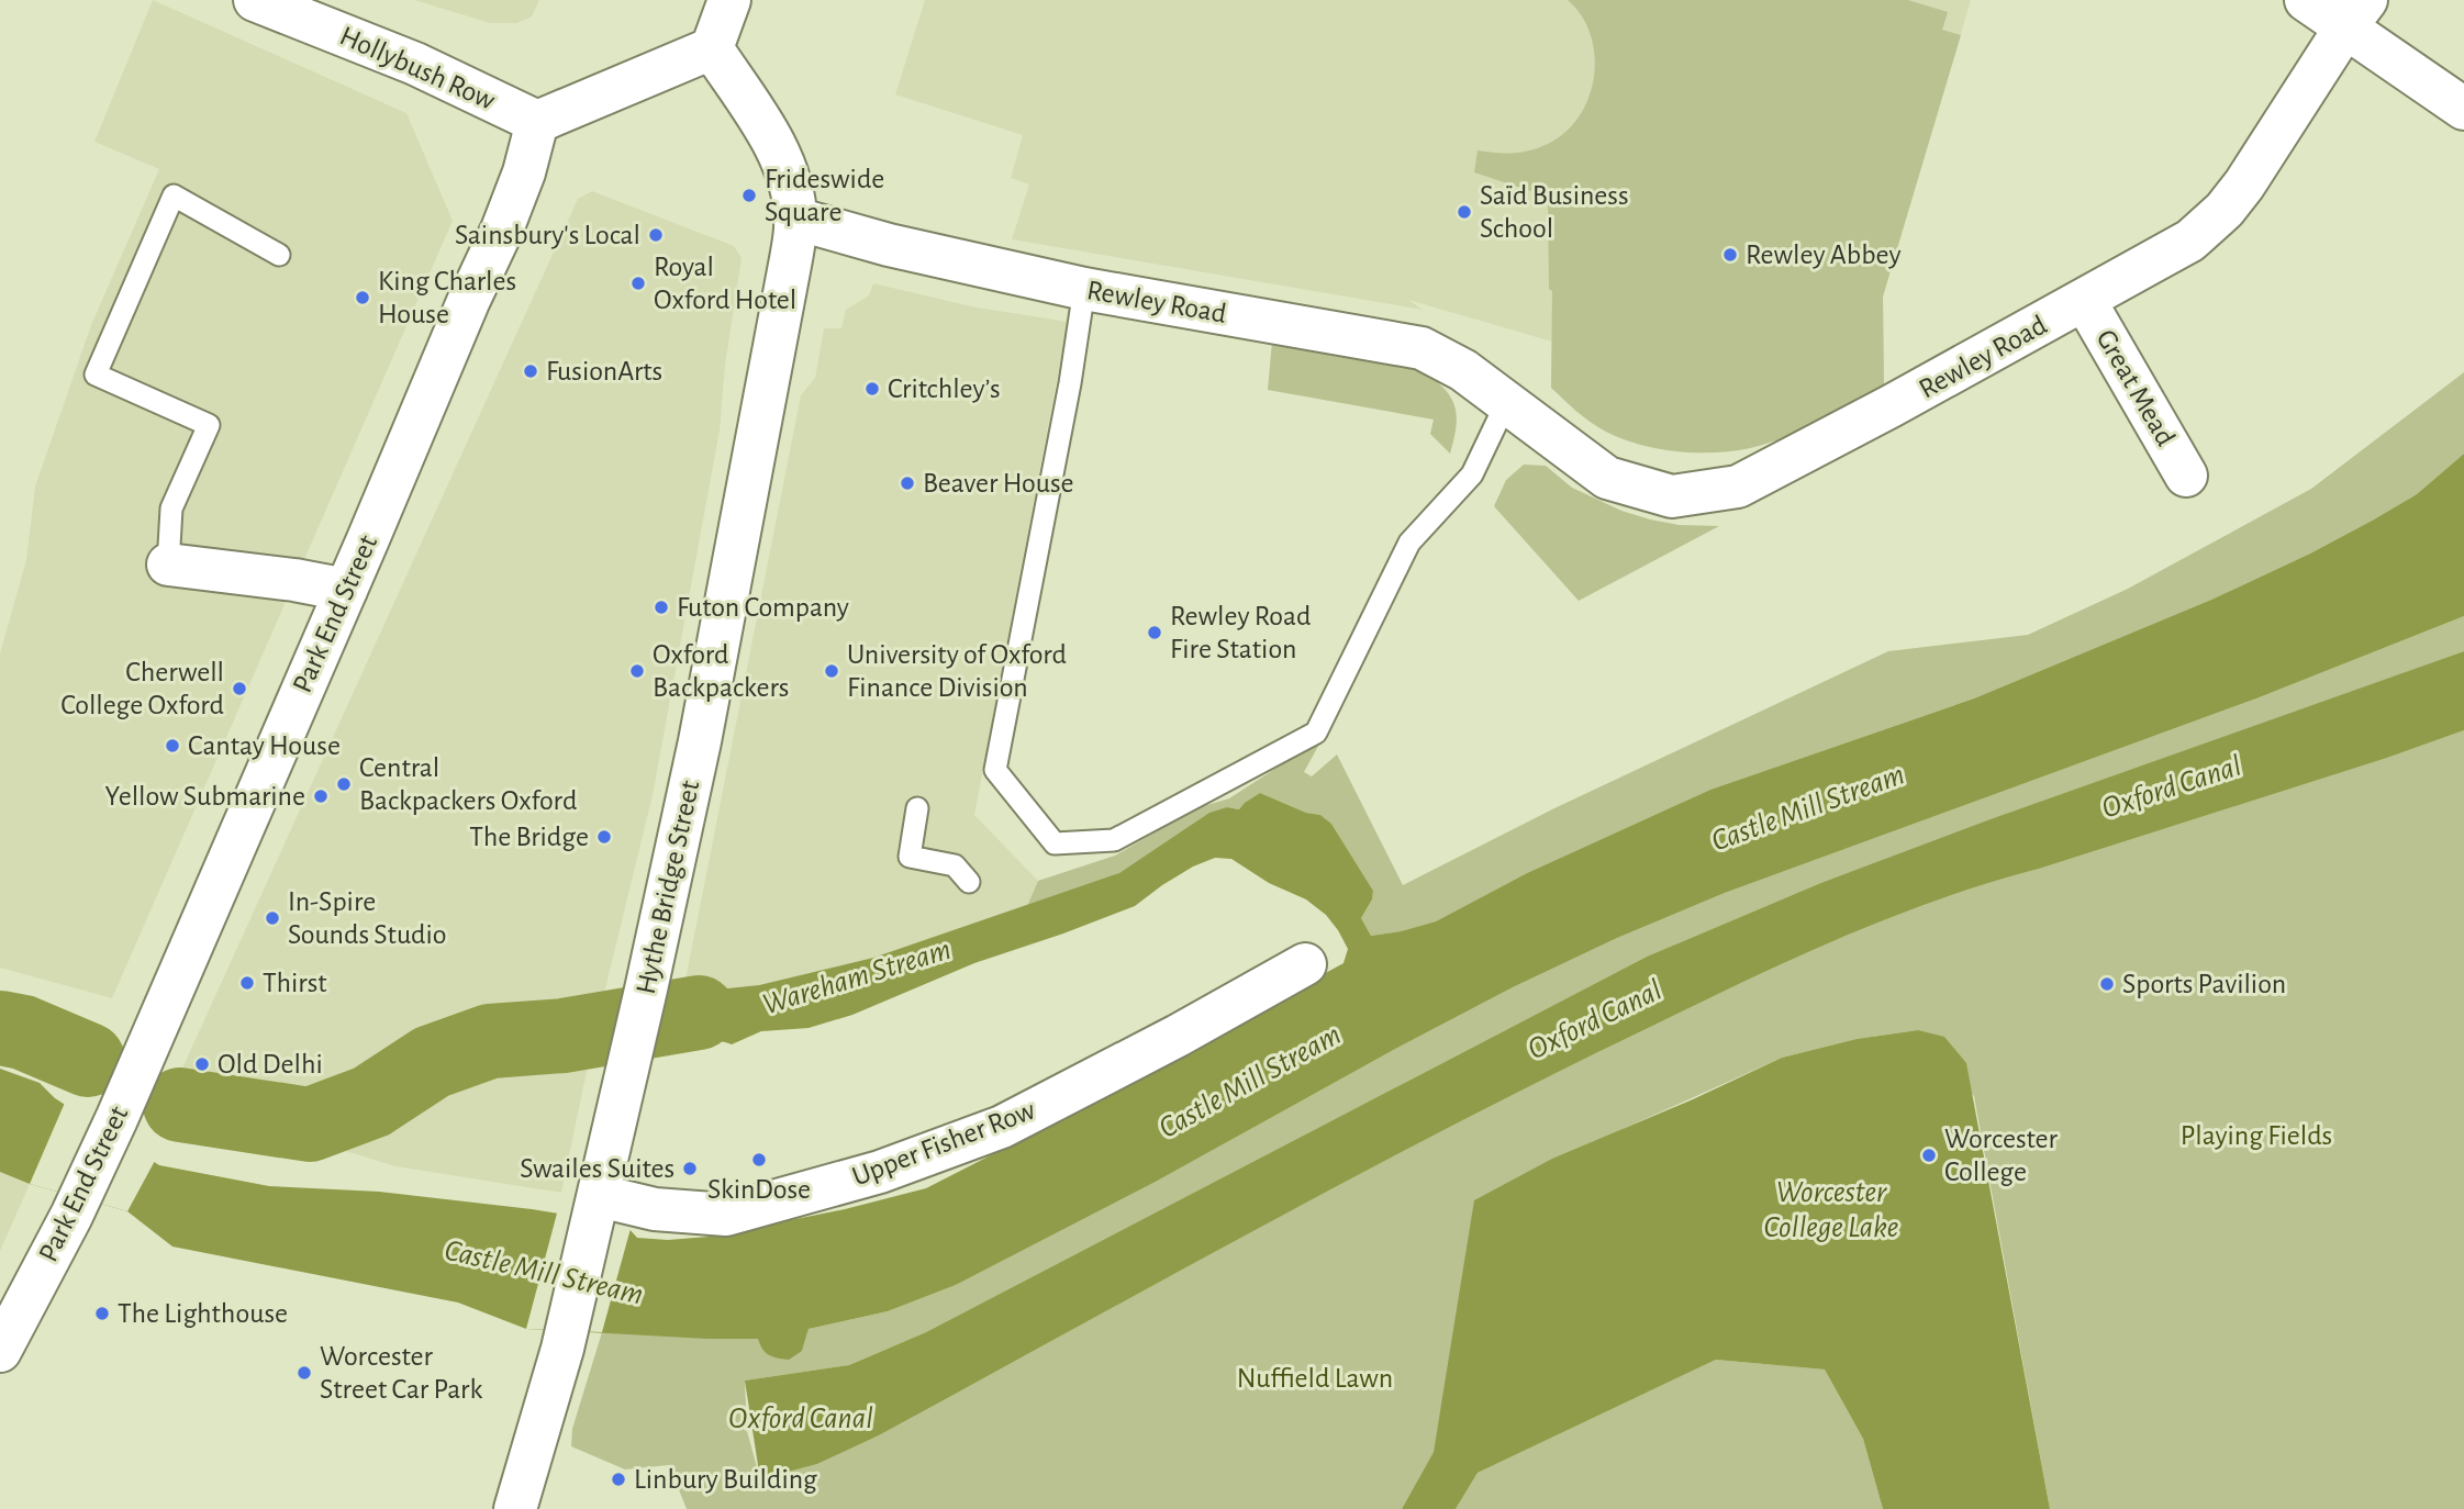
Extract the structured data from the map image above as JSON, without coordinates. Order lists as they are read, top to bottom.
{
  "streets": {
    "street": [
      "Hollybush Row",
      "Rewley Road",
      "Great Mead",
      "Park End Street",
      "Hythe Bridge Street",
      "Upper Fisher Row"
    ]
  },
  "crossings": [
    ["Hollybush Row", "Park End Street"],
    ["Rewley Road", "Great Mead"],
    ["Rewley Road", "Hythe Bridge Street"],
    ["Hythe Bridge Street", "Upper Fisher Row"]
  ],
  "water": [
    "Oxford Canal",
    "Castle Mill Stream",
    "Wareham Stream",
    "Worcester College Lake"
  ],
  "parks": ["Playing Fields", "Nuffield Lawn"],
  "places": [
    "Frideswide Square",
    "Saïd Business School",
    "Sainsbury's Local",
    "Rewley Abbey",
    "Royal Oxford Hotel",
    "King Charles House",
    "FusionArts",
    "Critchley’s",
    "Beaver House",
    "Futon Company",
    "Rewley Road Fire Station",
    "Oxford Backpackers",
    "University of Oxford Finance Division",
    "Cherwell College Oxford",
    "Cantay House",
    "Central Backpackers Oxford",
    "Yellow Submarine",
    "The Bridge",
    "In-Spire Sounds Studio",
    "Thirst",
    "Sports Pavilion",
    "Old Delhi",
    "Worcester College",
    "SkinDose",
    "Swailes Suites",
    "The Lighthouse",
    "Worcester Street Car Park",
    "Linbury Building"
  ]
}
